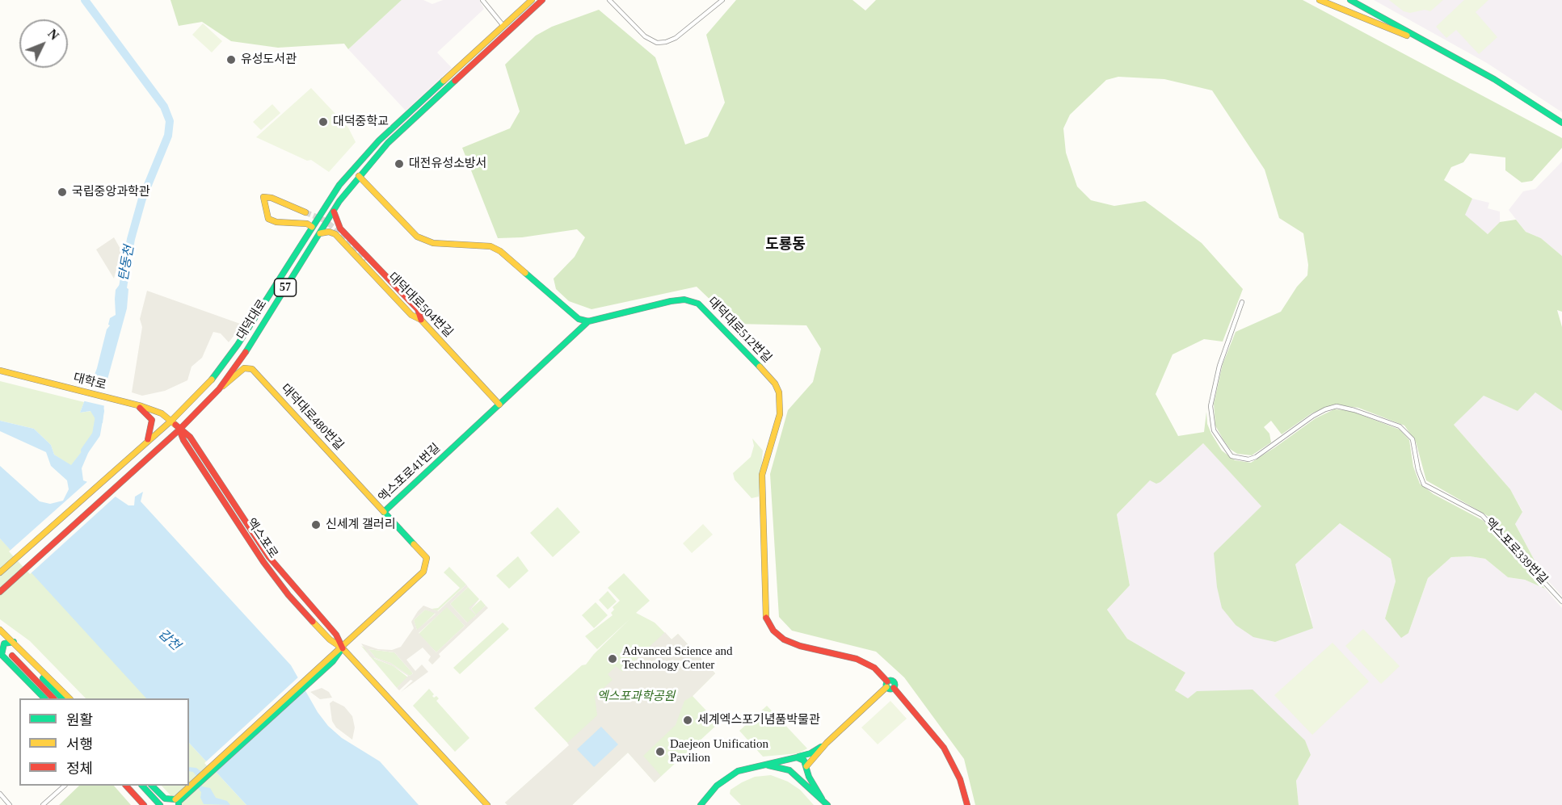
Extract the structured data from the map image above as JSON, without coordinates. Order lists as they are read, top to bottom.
{
  "streets": {
    "main road": [
      "57",
      "대덕대로504번길",
      "대덕대로",
      "대덕대로512번길",
      "대학로",
      "대덕대로480번길",
      "엑스포로41번길",
      "엑스포로"
    ],
    "street": ["엑스포로339번길"]
  },
  "crossings": [
    ["대덕대로504번길", "엑스포로41번길"],
    ["대덕대로", "대학로"],
    ["대덕대로", "대덕대로480번길"],
    ["대덕대로", "엑스포로"],
    ["대덕대로512번길", "엑스포로41번길"],
    ["대학로", "엑스포로"],
    ["대덕대로480번길", "엑스포로41번길"],
    ["엑스포로41번길", "엑스포로"]
  ],
  "districts": ["도룡동"],
  "water": ["탄동천", "갑천"],
  "parks": ["엑스포과학공원"],
  "places": [
    "유성도서관",
    "대덕중학교",
    "대전유성소방서",
    "국립중앙과학관",
    "신세계 갤러리",
    "Advanced Science and Technology Center",
    "세계엑스포기념품박물관",
    "Daejeon Unification Pavilion"
  ],
  "legend": ["원활", "서행", "정체"],
  "north": "top right"
}
